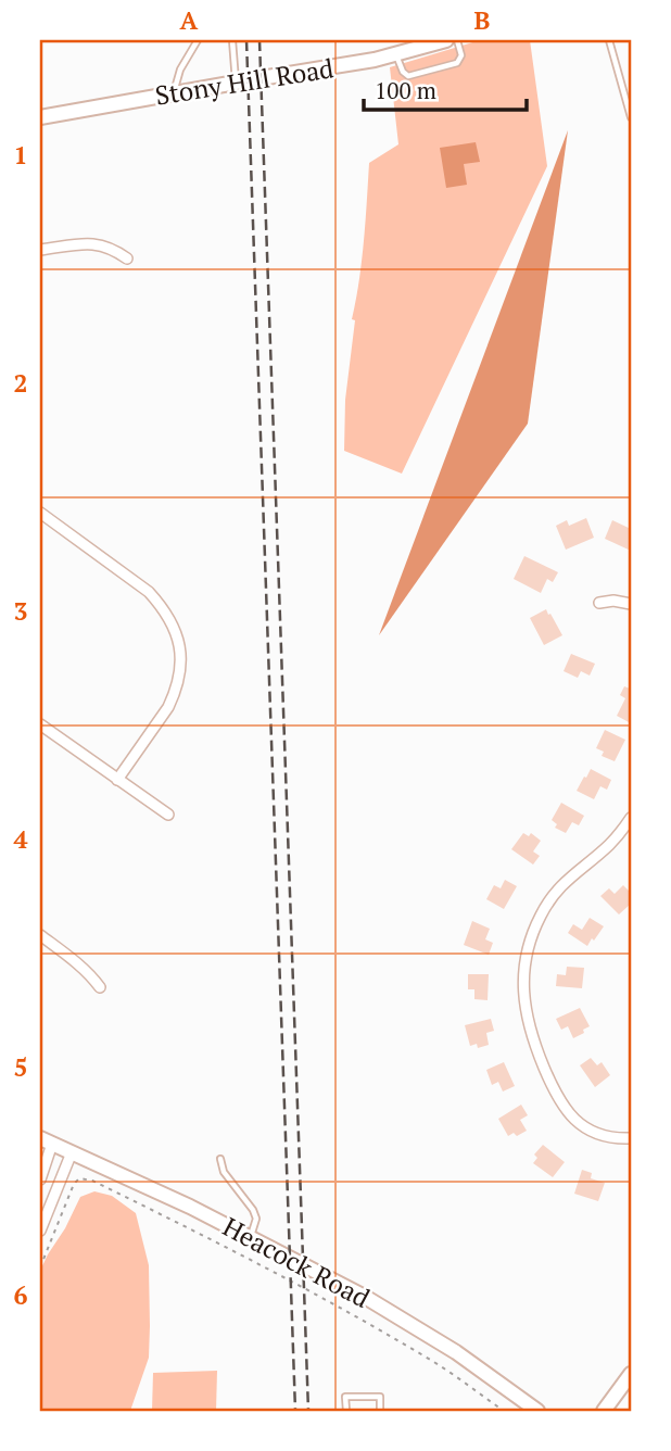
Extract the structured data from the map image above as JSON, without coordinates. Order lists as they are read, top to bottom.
{
  "streets": {
    "main road": ["Stony Hill Road", "Heacock Road"]
  },
  "scale_bar": "100 m",
  "grid": {
    "columns": ["A", "B"],
    "rows": [
      "1",
      "2",
      "3",
      "4",
      "5",
      "6"
    ]
  }
}
